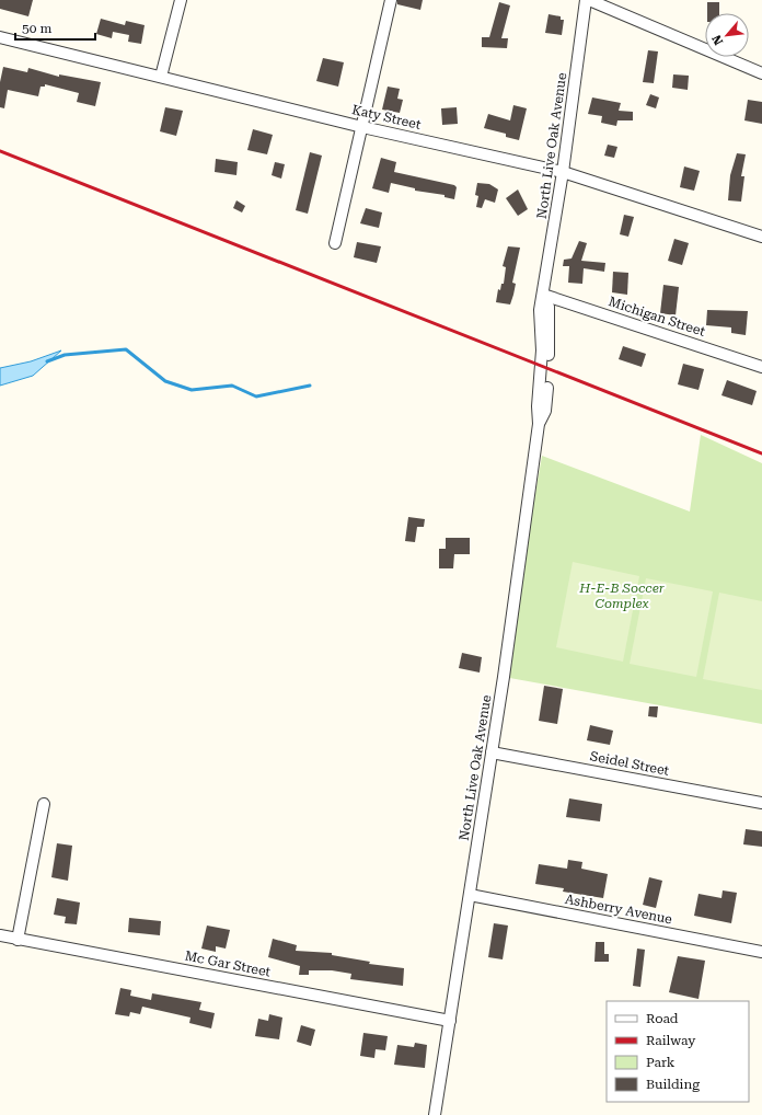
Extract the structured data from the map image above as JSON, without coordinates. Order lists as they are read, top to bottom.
{
  "streets": {
    "street": [
      "Katy Street",
      "North Live Oak Avenue",
      "Michigan Street",
      "Seidel Street",
      "Ashberry Avenue",
      "Mc Gar Street"
    ]
  },
  "crossings": [
    ["Katy Street", "North Live Oak Avenue"],
    ["North Live Oak Avenue", "Michigan Street"],
    ["North Live Oak Avenue", "Seidel Street"],
    ["North Live Oak Avenue", "Ashberry Avenue"],
    ["North Live Oak Avenue", "Mc Gar Street"]
  ],
  "parks": ["H-E-B Soccer Complex"],
  "legend": [
    "Road",
    "Railway",
    "Park",
    "Building"
  ],
  "scale_bar": "50 m",
  "north": "bottom left"
}
